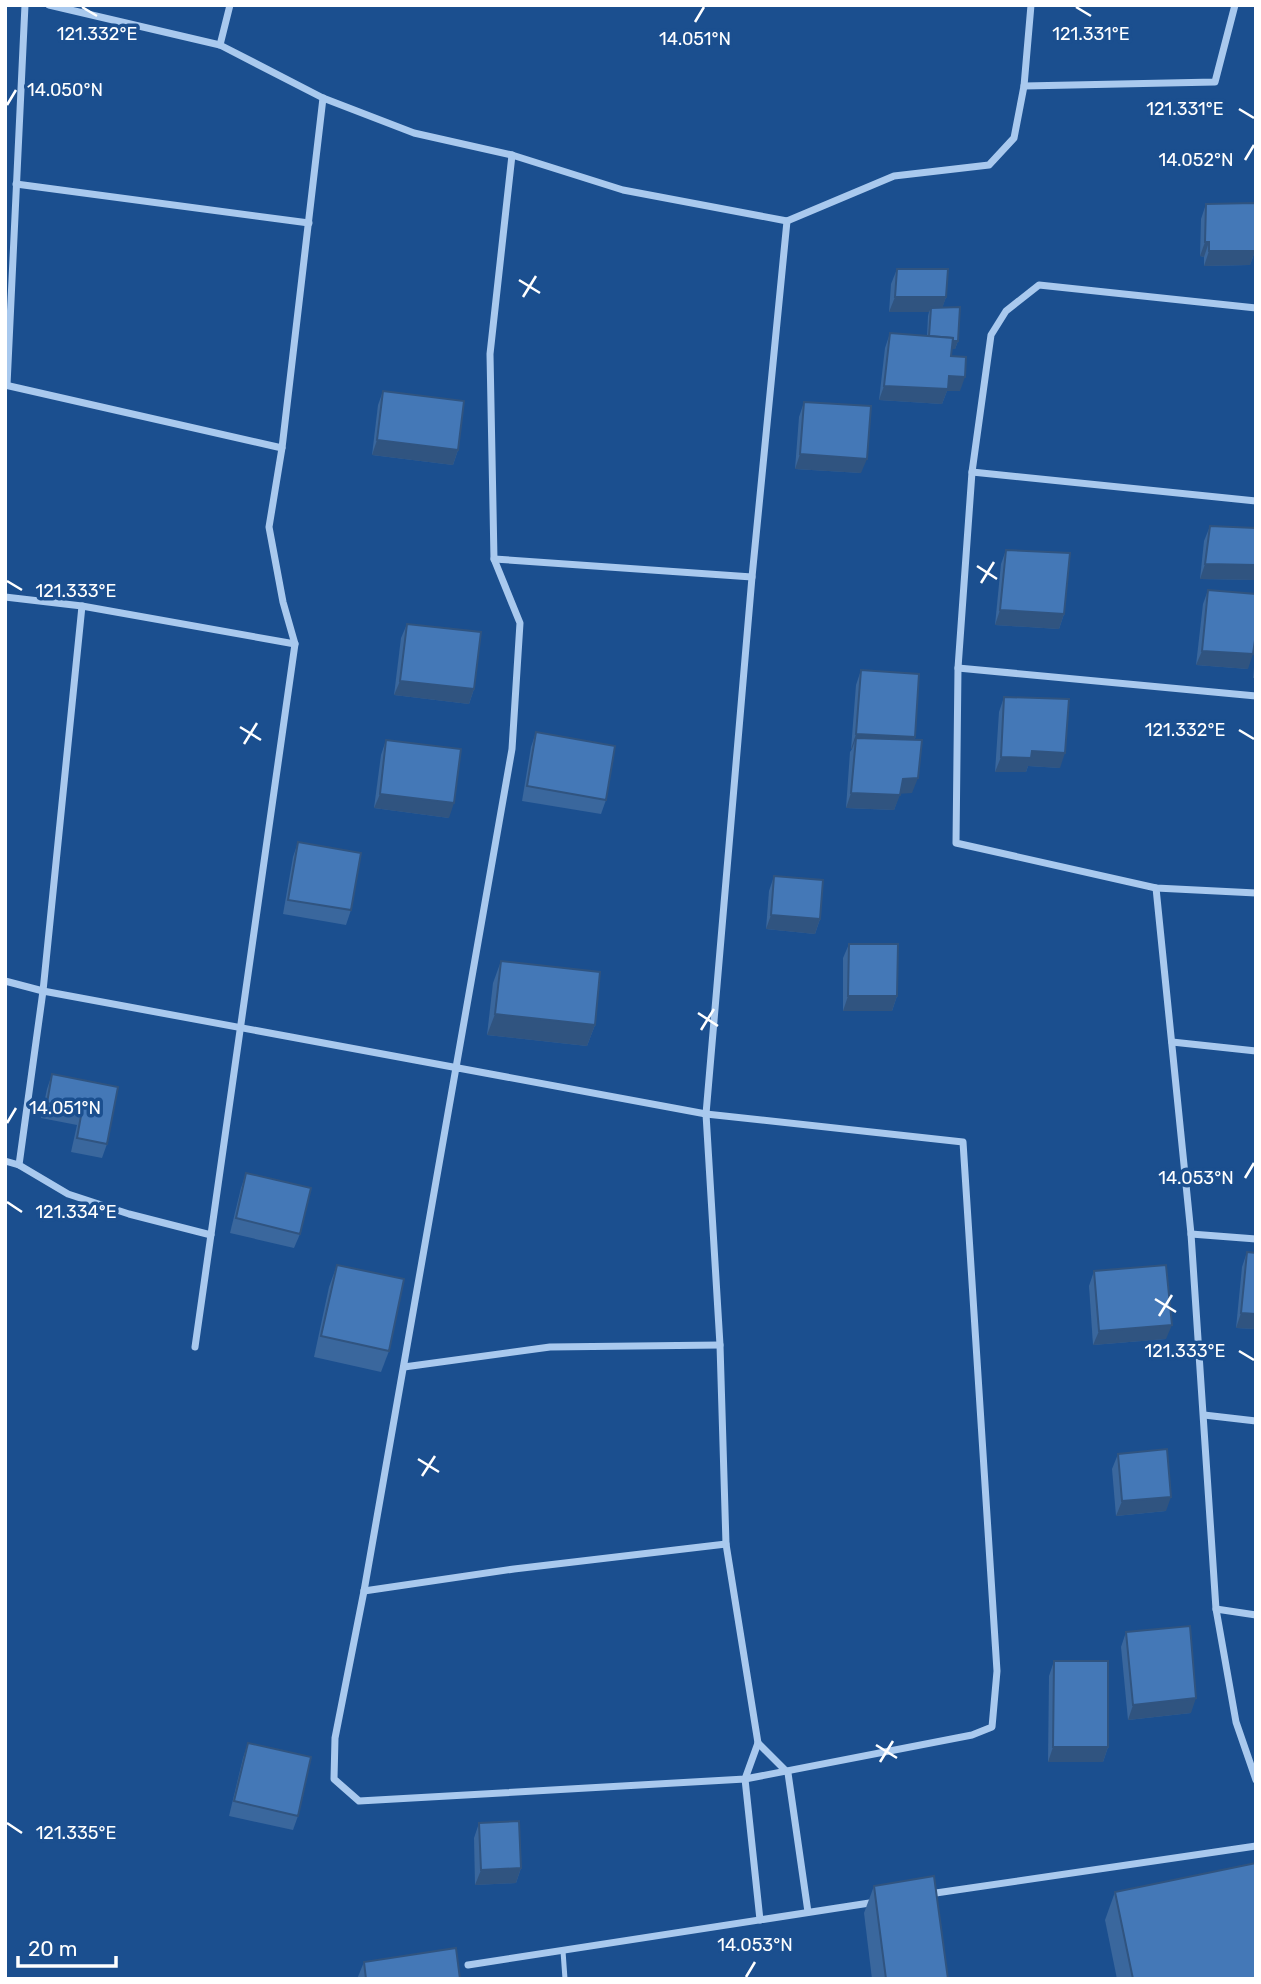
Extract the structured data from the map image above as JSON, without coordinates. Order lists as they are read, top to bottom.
{
  "scale_bar": "20 m",
  "coordinates": [
    "121.332°E",
    "121.331°E",
    "14.051°N",
    "14.050°N",
    "14.052°N",
    "121.333°E",
    "14.053°N",
    "121.334°E",
    "121.335°E"
  ]
}
